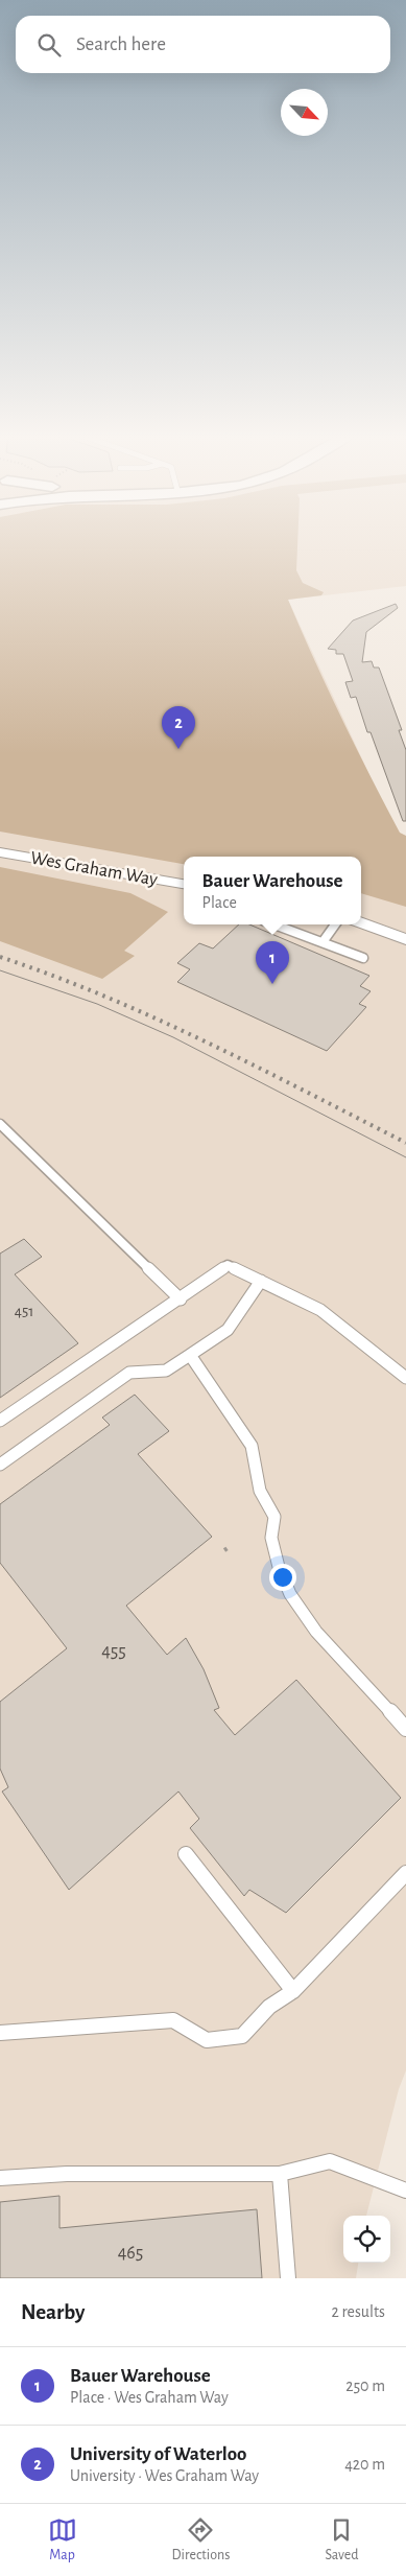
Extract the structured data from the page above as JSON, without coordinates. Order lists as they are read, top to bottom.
{
  "streets": {
    "street": ["Wes Graham Way"]
  },
  "house_numbers": ["451", "455", "465"],
  "north": "bottom right",
  "page": {
    "search": "Search here",
    "pins": ["2", "1"],
    "popup": ["Bauer Warehouse", "Place"],
    "heading": ["Nearby", "2 results"],
    "list": [
      {
        "mark": "1",
        "name": "Bauer Warehouse",
        "note": "Place · Wes Graham Way",
        "value": "250 m"
      },
      {
        "mark": "2",
        "name": "University of Waterloo",
        "note": "University · Wes Graham Way",
        "value": "420 m"
      }
    ],
    "nav": ["Map", "Directions", "Saved"]
  }
}
